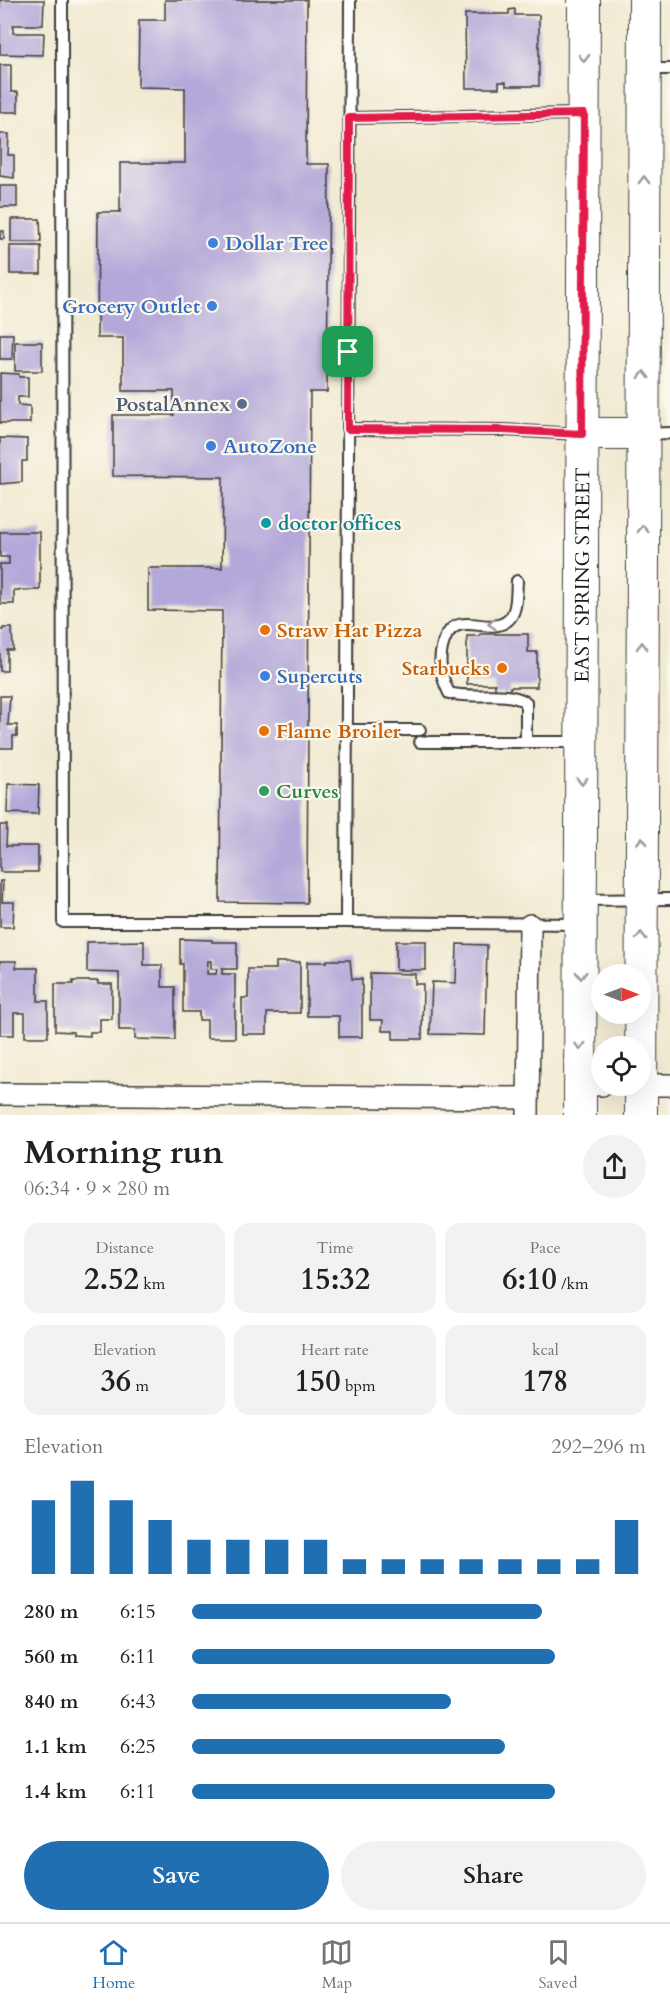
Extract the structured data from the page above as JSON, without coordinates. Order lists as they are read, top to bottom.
{
  "streets": {
    "main road": ["EAST SPRING STREET"]
  },
  "places": [
    "Dollar Tree",
    "Grocery Outlet",
    "PostalAnnex",
    "AutoZone",
    "doctor offices",
    "Straw Hat Pizza",
    "Starbucks",
    "Supercuts",
    "Flame Broiler",
    "Curves"
  ],
  "north": "right",
  "page": {
    "heading": ["Morning run", "06:34 · 9 × 280 m"],
    "stats": [
      ["Distance", "2.52 km"],
      ["Time", "15:32"],
      ["Pace", "6:10 /km"],
      ["Elevation", "36 m"],
      ["Heart rate", "150 bpm"],
      ["kcal", "178"]
    ],
    "chart": ["Elevation", "292–296 m"],
    "list": [
      {
        "name": "280 m",
        "note": "6:15"
      },
      {
        "name": "560 m",
        "note": "6:11"
      },
      {
        "name": "840 m",
        "note": "6:43"
      },
      {
        "name": "1.1 km",
        "note": "6:25"
      },
      {
        "name": "1.4 km",
        "note": "6:11"
      }
    ],
    "buttons": ["Save", "Share"],
    "tabs": ["Home", "Map", "Saved"]
  }
}
